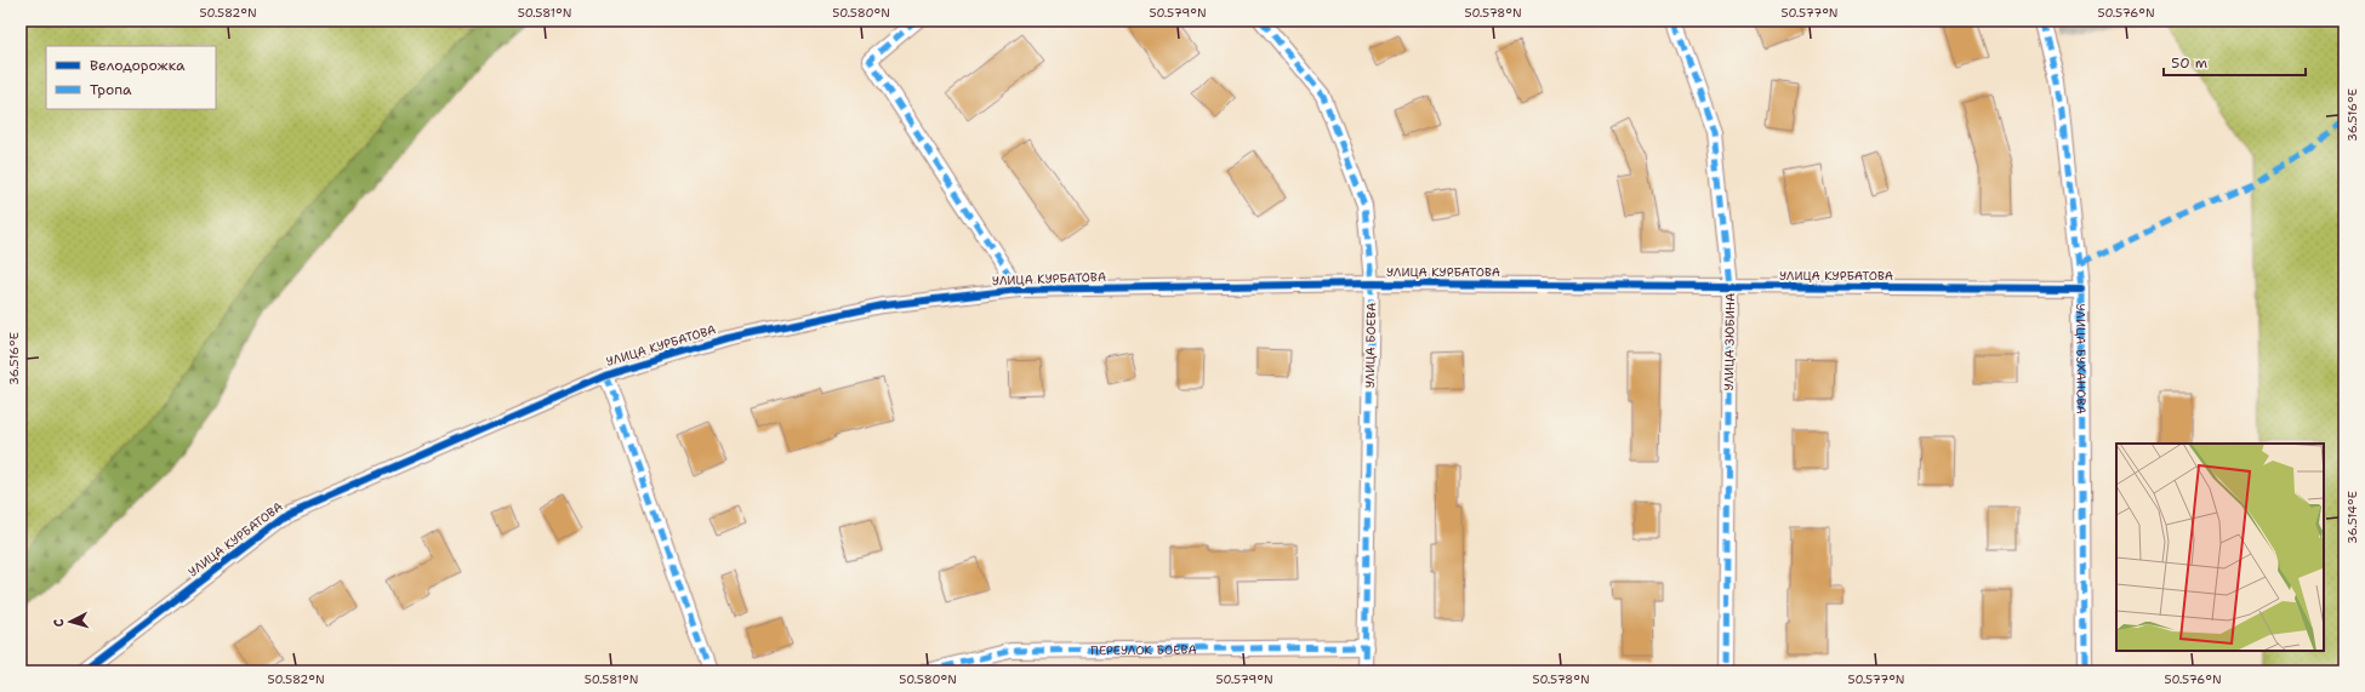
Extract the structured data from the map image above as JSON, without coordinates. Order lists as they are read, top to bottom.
{
  "streets": {
    "street": [
      "УЛИЦА КУРБАТОВА",
      "УЛИЦА ЗЮБИНА",
      "УЛИЦА БОЕВА",
      "УЛИЦА БУХАНОВА",
      "ПЕРЕУЛОК БОЕВА"
    ]
  },
  "crossings": [
    ["УЛИЦА КУРБАТОВА", "УЛИЦА ЗЮБИНА"],
    ["УЛИЦА КУРБАТОВА", "УЛИЦА БОЕВА"],
    ["УЛИЦА КУРБАТОВА", "УЛИЦА БУХАНОВА"],
    ["УЛИЦА БОЕВА", "ПЕРЕУЛОК БОЕВА"]
  ],
  "legend": ["Велодорожка", "Тропа"],
  "scale_bar": "50 m",
  "north": "left",
  "coordinates": [
    "50.582°N",
    "50.581°N",
    "50.580°N",
    "50.579°N",
    "50.578°N",
    "50.577°N",
    "50.576°N",
    "36.516°E",
    "36.514°E"
  ]
}
